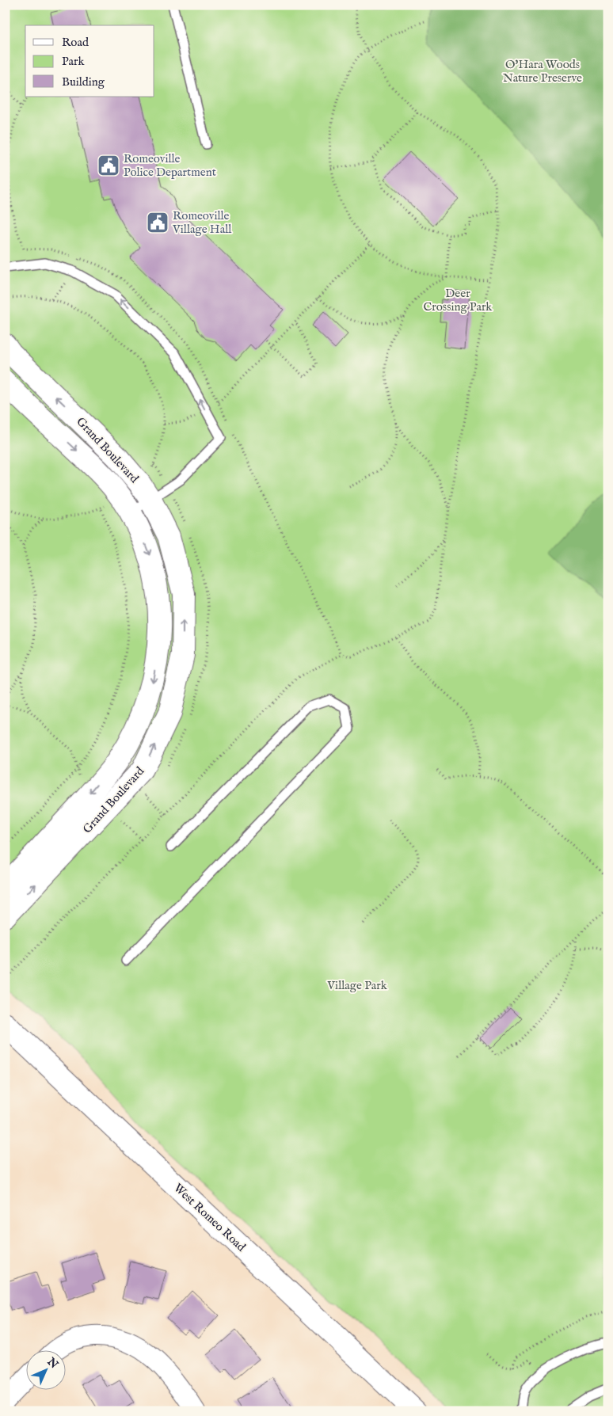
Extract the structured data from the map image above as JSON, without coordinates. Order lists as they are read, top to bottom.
{
  "streets": {
    "street": ["Grand Boulevard", "West Romeo Road"]
  },
  "parks": ["O'Hara Woods Nature Preserve", "Deer Crossing Park", "Village Park"],
  "places": {
    "public building": ["Romeoville Police Department", "Romeoville Village Hall"]
  },
  "legend": ["Road", "Park", "Building"],
  "north": "top right"
}
